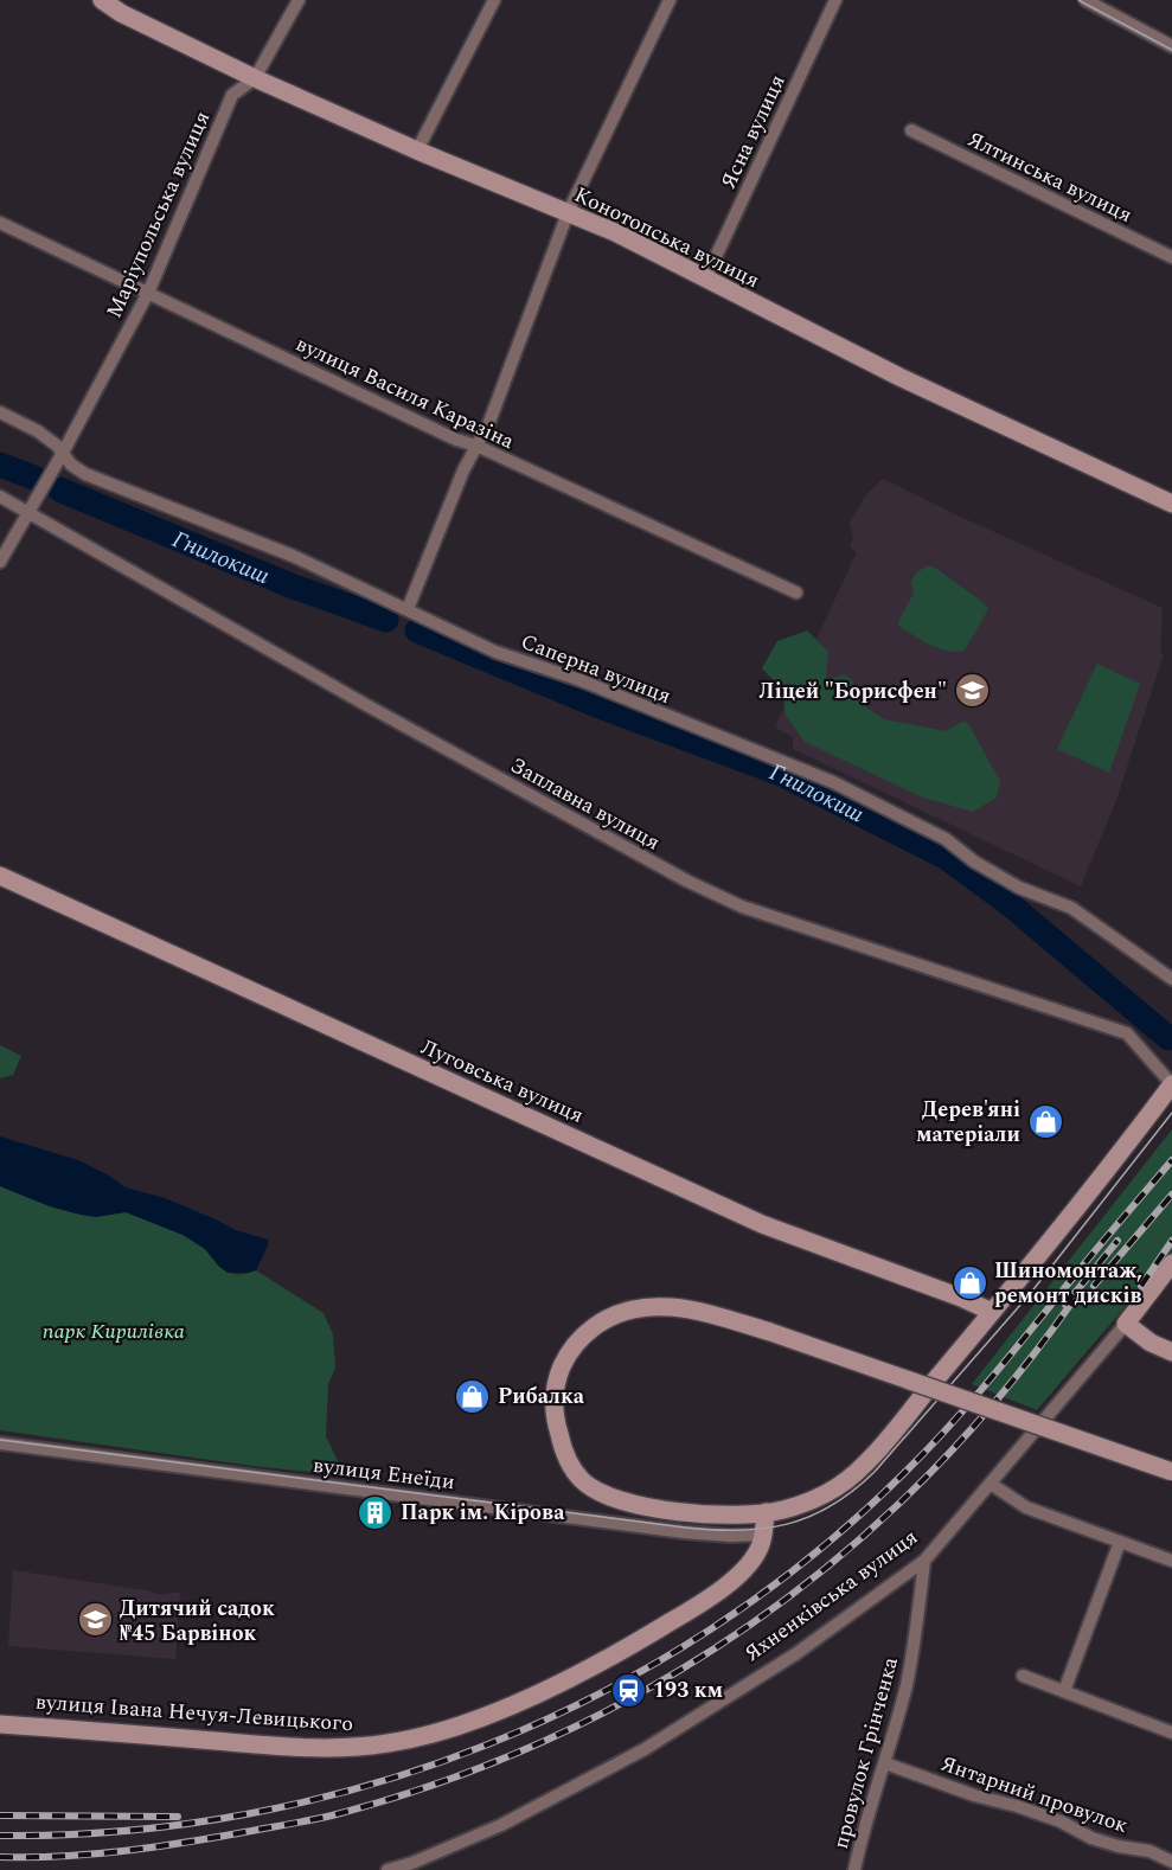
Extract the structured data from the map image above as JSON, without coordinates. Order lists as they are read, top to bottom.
{
  "streets": {
    "street": [
      "Ясна вулиця",
      "Ялтинська вулиця",
      "Маріупольська вулиця",
      "Конотопська вулиця",
      "вулиця Василя Каразіна",
      "Саперна вулиця",
      "Заплавна вулиця",
      "Луговська вулиця",
      "вулиця Енеїди",
      "Яхненківська вулиця",
      "вулиця Івана Нечуя-Левицького",
      "провулок Грінченка",
      "Янтарний провулок"
    ]
  },
  "crossings": [
    ["Ясна вулиця", "Конотопська вулиця"],
    ["Маріупольська вулиця", "Конотопська вулиця"],
    ["Маріупольська вулиця", "вулиця Василя Каразіна"],
    ["Маріупольська вулиця", "Саперна вулиця"],
    ["Маріупольська вулиця", "Заплавна вулиця"],
    ["вулиця Енеїди", "вулиця Івана Нечуя-Левицького"],
    ["Яхненківська вулиця", "провулок Грінченка"],
    ["провулок Грінченка", "Янтарний провулок"]
  ],
  "water": ["Гнилокиш"],
  "parks": ["парк Кирилівка"],
  "places": {
    "school or university": ["Ліцей \"Борисфен\"", "Дитячий садок №45 Барвінок"],
    "shop": ["Дерев'янi матерiали", "Шиномонтаж, ремонт дисків", "Рибалка"],
    "building": ["Парк ім. Кірова"],
    "station": ["193 км"]
  }
}
